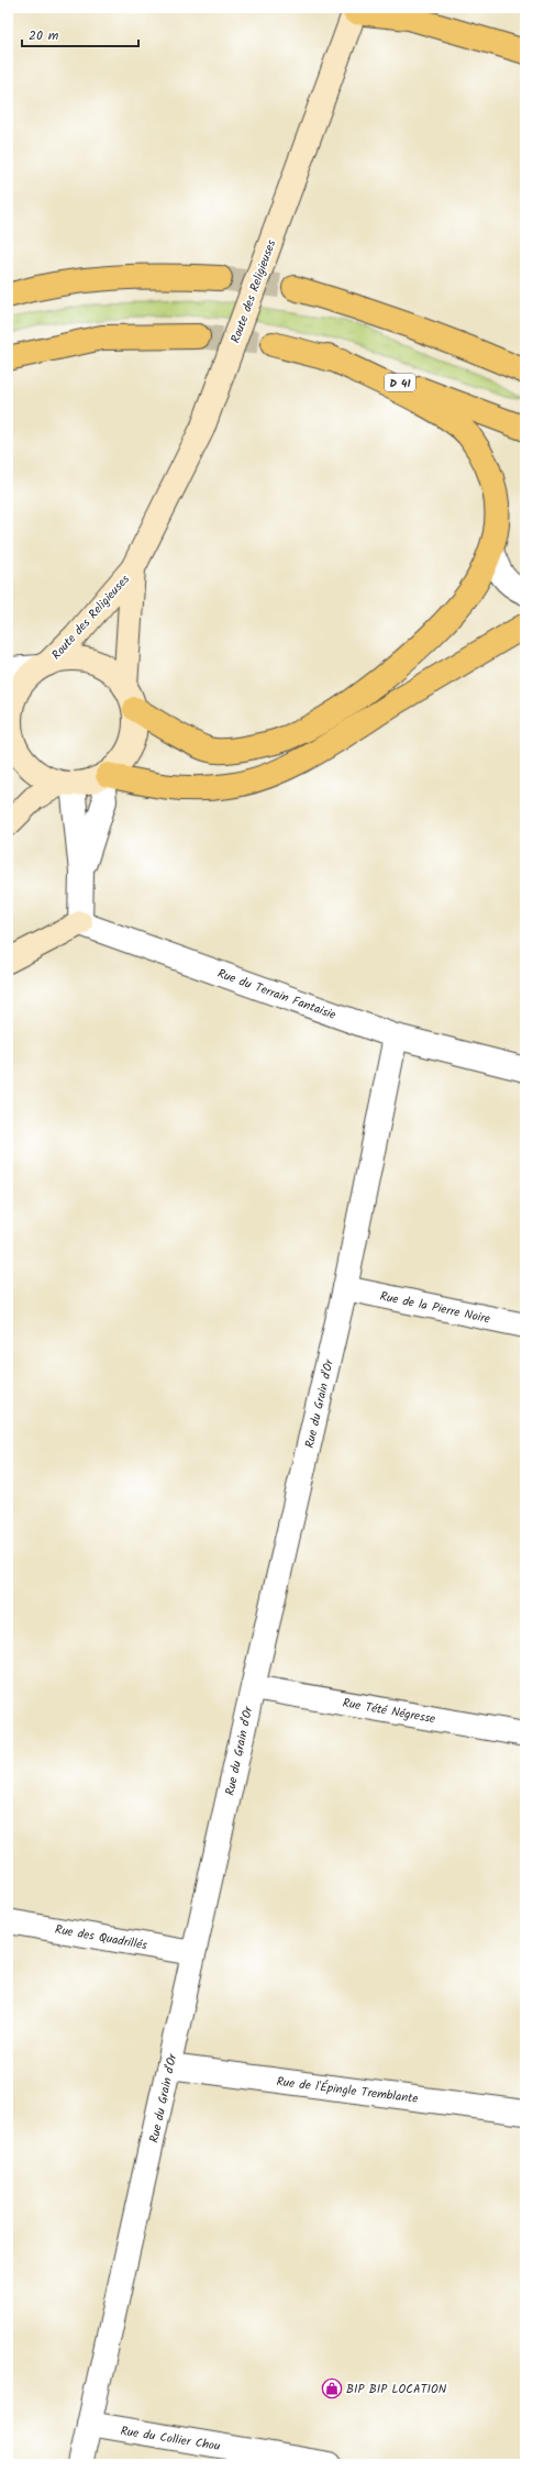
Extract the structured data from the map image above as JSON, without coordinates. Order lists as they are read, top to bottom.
{
  "streets": {
    "highway": ["D 41"],
    "main road": ["Route des Religieuses"],
    "street": [
      "Rue du Terrain Fantaisie",
      "Rue de la Pierre Noire",
      "Rue du Grain d'Or",
      "Rue Tété Négresse",
      "Rue des Quadrillés",
      "Rue de l'Épingle Tremblante",
      "Rue du Collier Chou"
    ]
  },
  "crossings": [
    ["Rue du Terrain Fantaisie", "Rue du Grain d'Or"],
    ["Rue de la Pierre Noire", "Rue du Grain d'Or"],
    ["Rue du Grain d'Or", "Rue Tété Négresse"],
    ["Rue du Grain d'Or", "Rue des Quadrillés"],
    ["Rue du Grain d'Or", "Rue de l'Épingle Tremblante"],
    ["Rue du Grain d'Or", "Rue du Collier Chou"]
  ],
  "places": {
    "shop": ["BIP BIP LOCATION"]
  },
  "scale_bar": "20 m"
}
